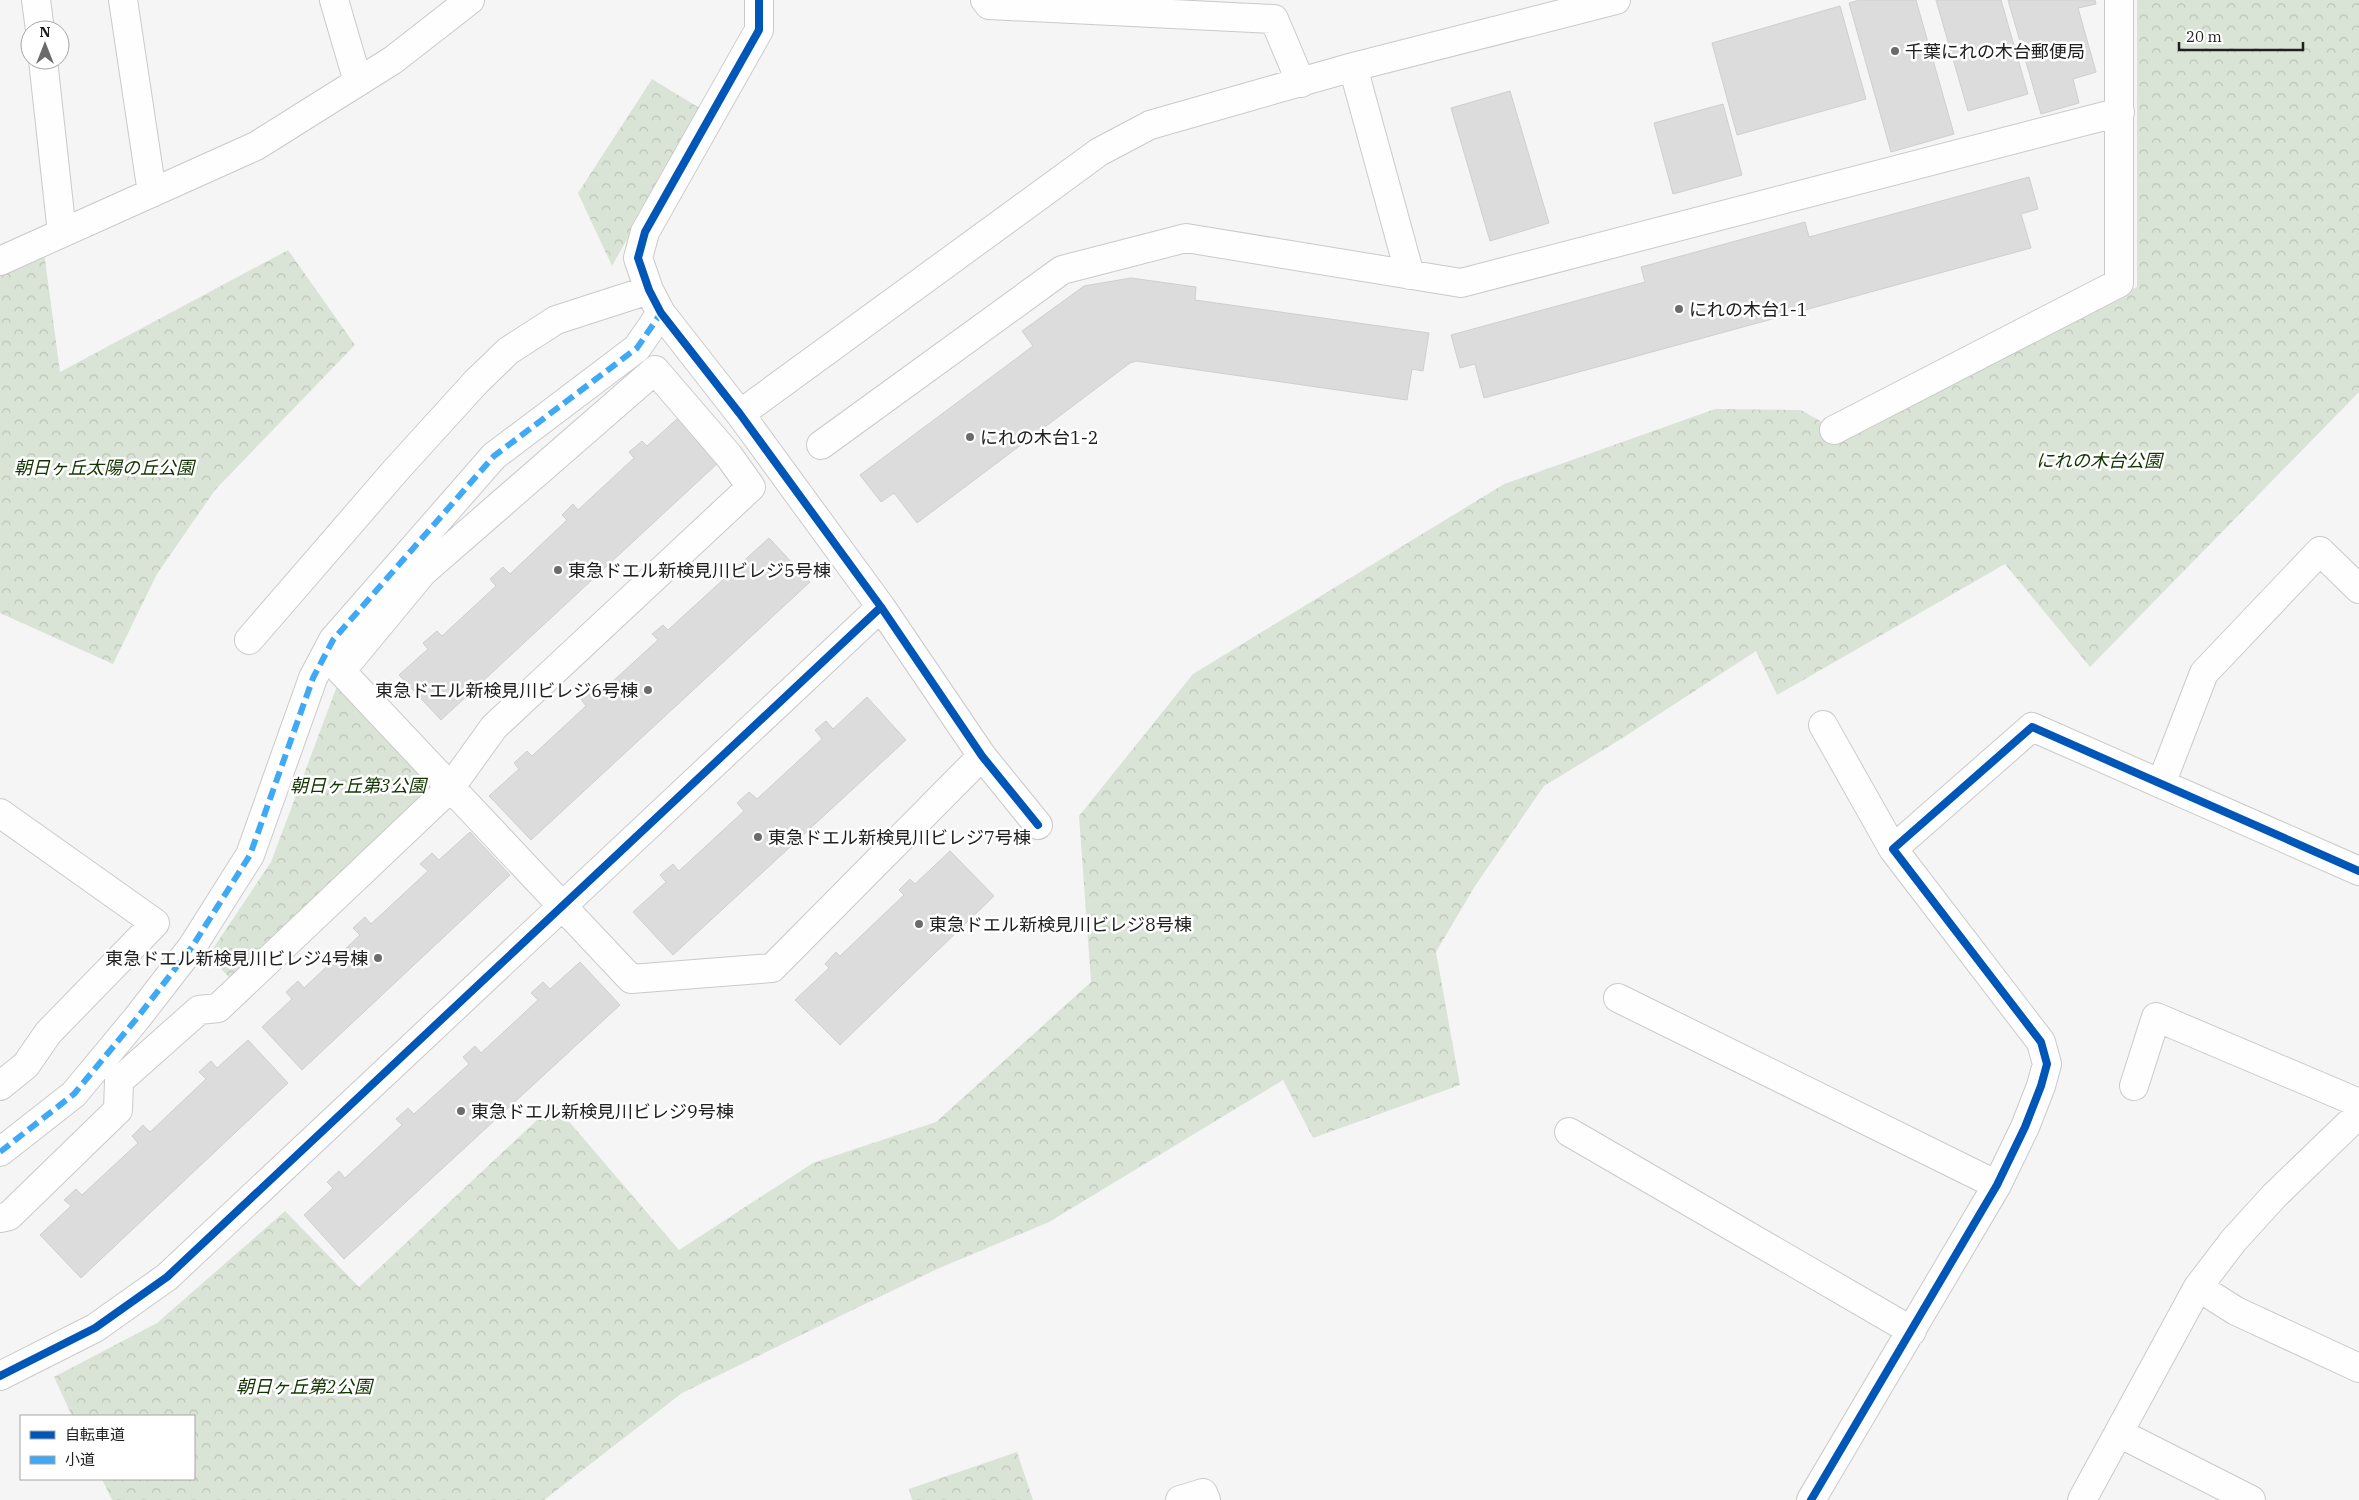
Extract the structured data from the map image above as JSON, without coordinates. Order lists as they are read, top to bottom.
{
  "parks": [
    "にれの木台公園",
    "朝日ヶ丘太陽の丘公園",
    "朝日ヶ丘第3公園",
    "朝日ヶ丘第2公園"
  ],
  "places": [
    "千葉にれの木台郵便局",
    "にれの木台1-1",
    "にれの木台1-2",
    "東急ドエル新検見川ビレジ5号棟",
    "東急ドエル新検見川ビレジ6号棟",
    "東急ドエル新検見川ビレジ7号棟",
    "東急ドエル新検見川ビレジ8号棟",
    "東急ドエル新検見川ビレジ4号棟",
    "東急ドエル新検見川ビレジ9号棟"
  ],
  "legend": ["自転車道", "小道"],
  "scale_bar": "20 m",
  "north": "top"
}
